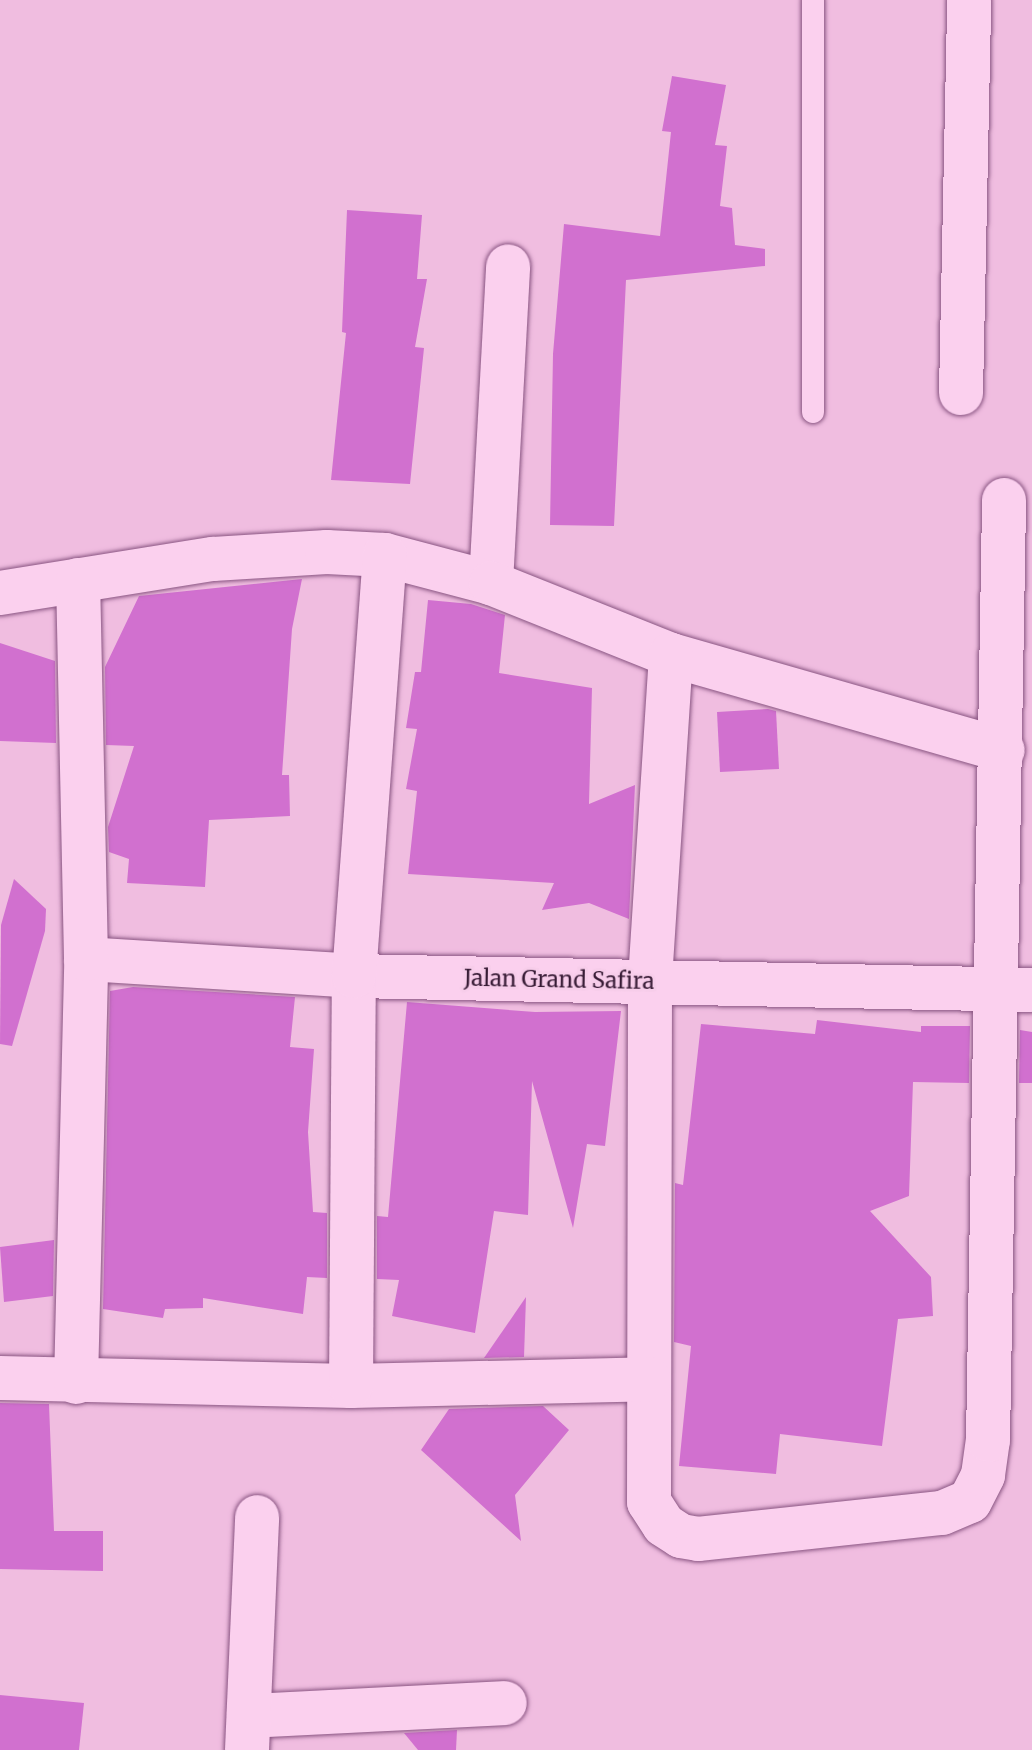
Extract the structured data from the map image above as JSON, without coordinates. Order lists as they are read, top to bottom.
{
  "streets": {
    "street": ["Jalan Grand Safira"]
  }
}
